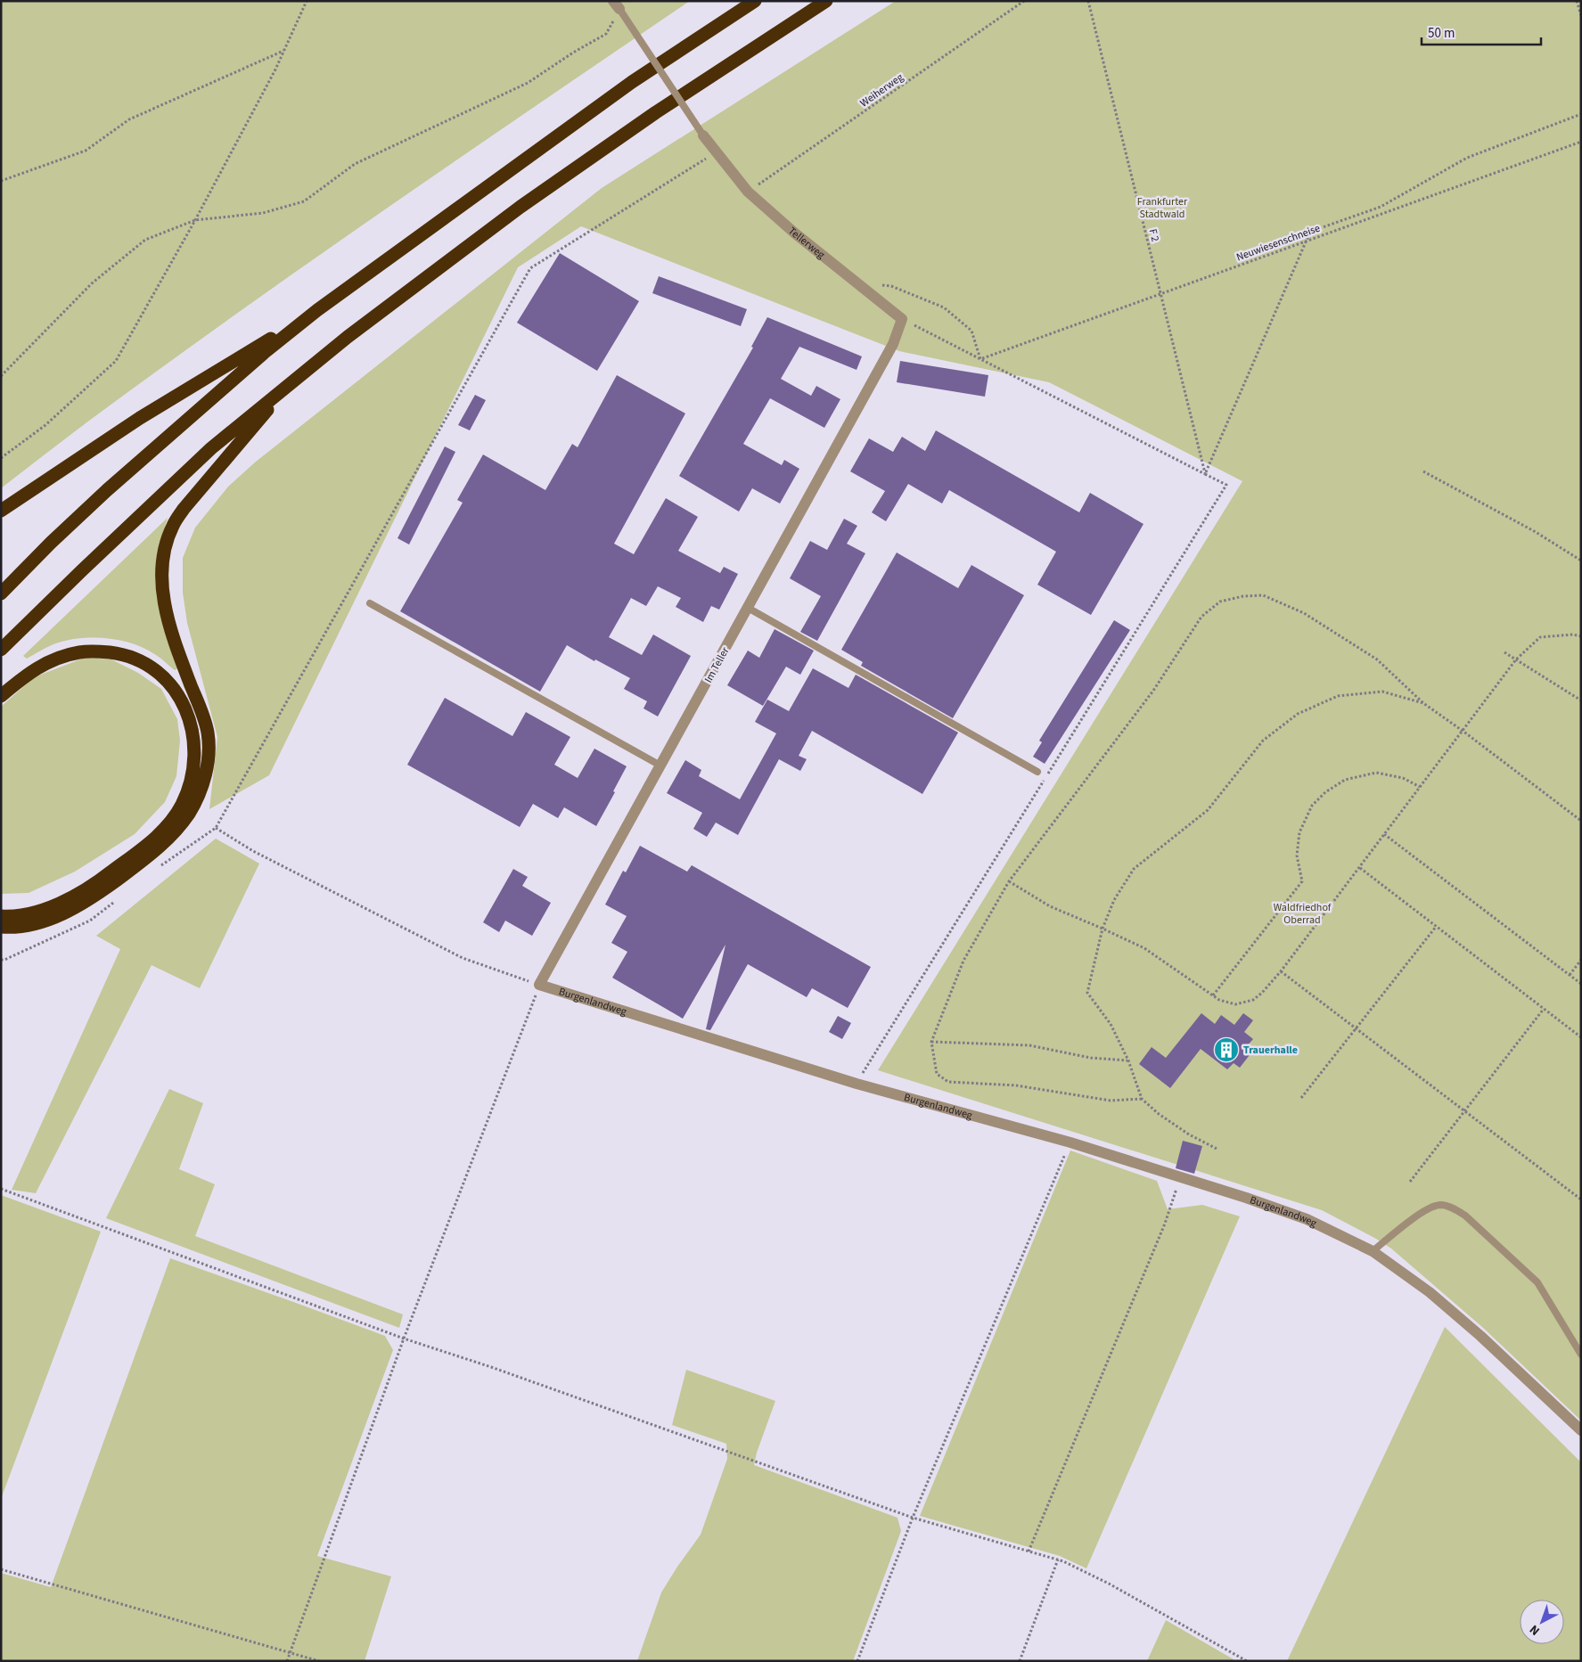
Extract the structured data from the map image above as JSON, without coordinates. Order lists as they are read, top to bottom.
{
  "streets": {
    "street": ["Tellerweg", "Im Teller", "Burgenlandweg"],
    "path": ["Weiherweg", "F 2", "Neuwiesenschneise"]
  },
  "crossings": [
    ["Weiherweg", "Tellerweg"],
    ["F 2", "Neuwiesenschneise"],
    ["Tellerweg", "Im Teller"],
    ["Im Teller", "Burgenlandweg"]
  ],
  "parks": ["Frankfurter Stadtwald", "Waldfriedhof Oberrad"],
  "places": {
    "building": ["Trauerhalle"]
  },
  "scale_bar": "50 m",
  "north": "bottom left"
}
